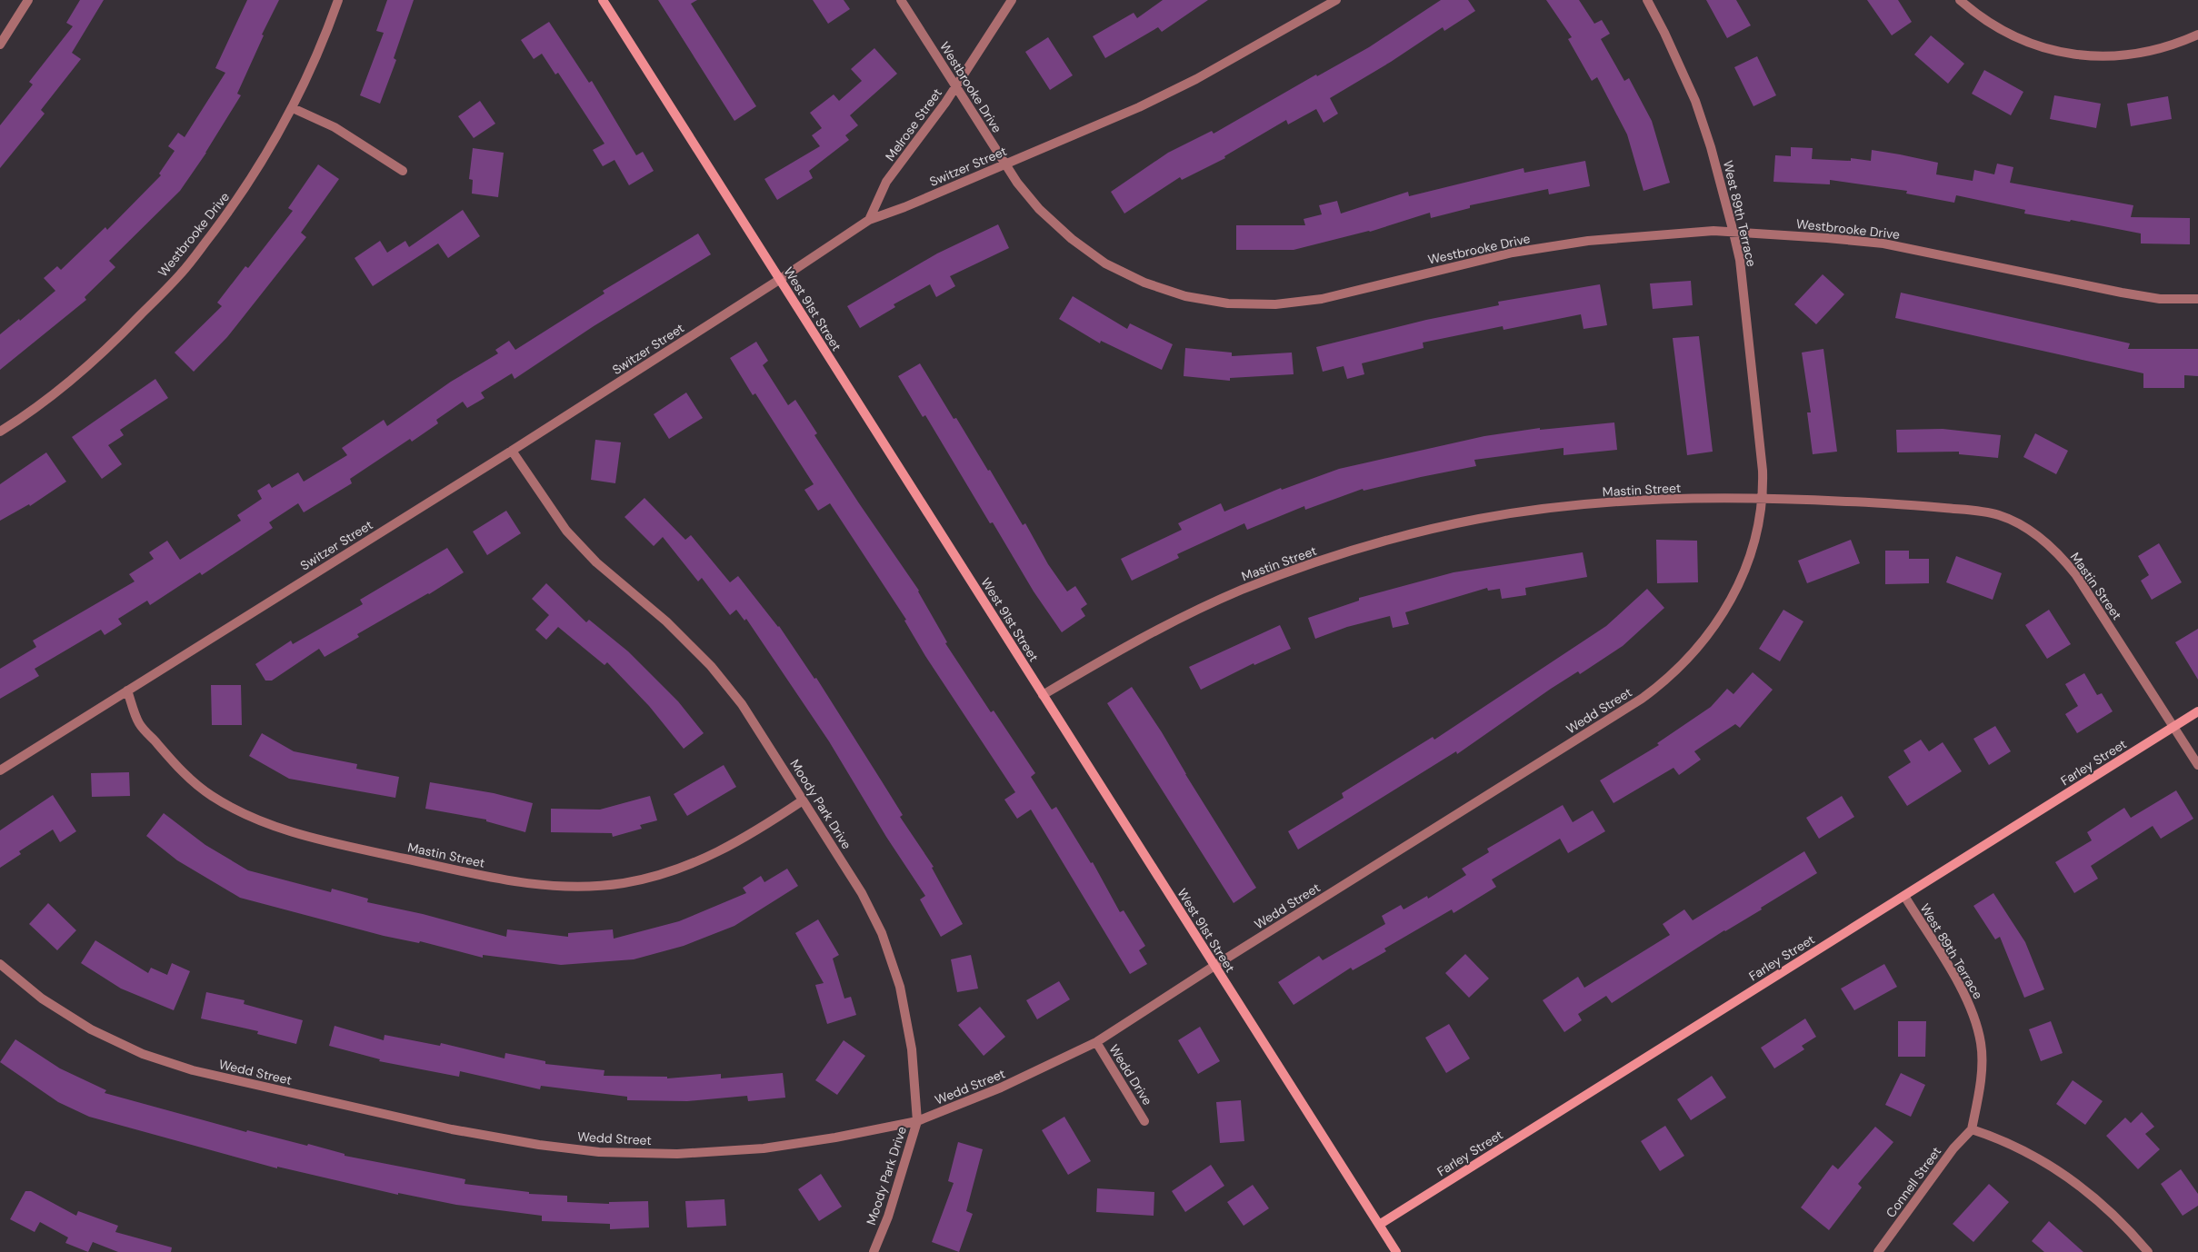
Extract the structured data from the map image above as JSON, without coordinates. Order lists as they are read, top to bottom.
{
  "streets": {
    "street": [
      "Westbrooke Drive",
      "Melrose Street",
      "Switzer Street",
      "West 89th Terrace",
      "West 91st Street",
      "Mastin Street",
      "Wedd Street",
      "Farley Street",
      "Moody Park Drive",
      "Wedd Drive",
      "Connell Street"
    ]
  },
  "crossings": [
    ["Westbrooke Drive", "Melrose Street"],
    ["Westbrooke Drive", "Switzer Street"],
    ["Westbrooke Drive", "West 89th Terrace"],
    ["Melrose Street", "Switzer Street"],
    ["Switzer Street", "West 91st Street"],
    ["Switzer Street", "Mastin Street"],
    ["Switzer Street", "Moody Park Drive"],
    ["West 89th Terrace", "Mastin Street"],
    ["West 89th Terrace", "Wedd Street"],
    ["West 89th Terrace", "Farley Street"],
    ["West 89th Terrace", "Connell Street"],
    ["West 91st Street", "Mastin Street"],
    ["West 91st Street", "Wedd Street"],
    ["West 91st Street", "Farley Street"],
    ["Mastin Street", "Wedd Street"],
    ["Mastin Street", "Farley Street"],
    ["Mastin Street", "Moody Park Drive"],
    ["Wedd Street", "Moody Park Drive"],
    ["Wedd Street", "Wedd Drive"]
  ]
}
